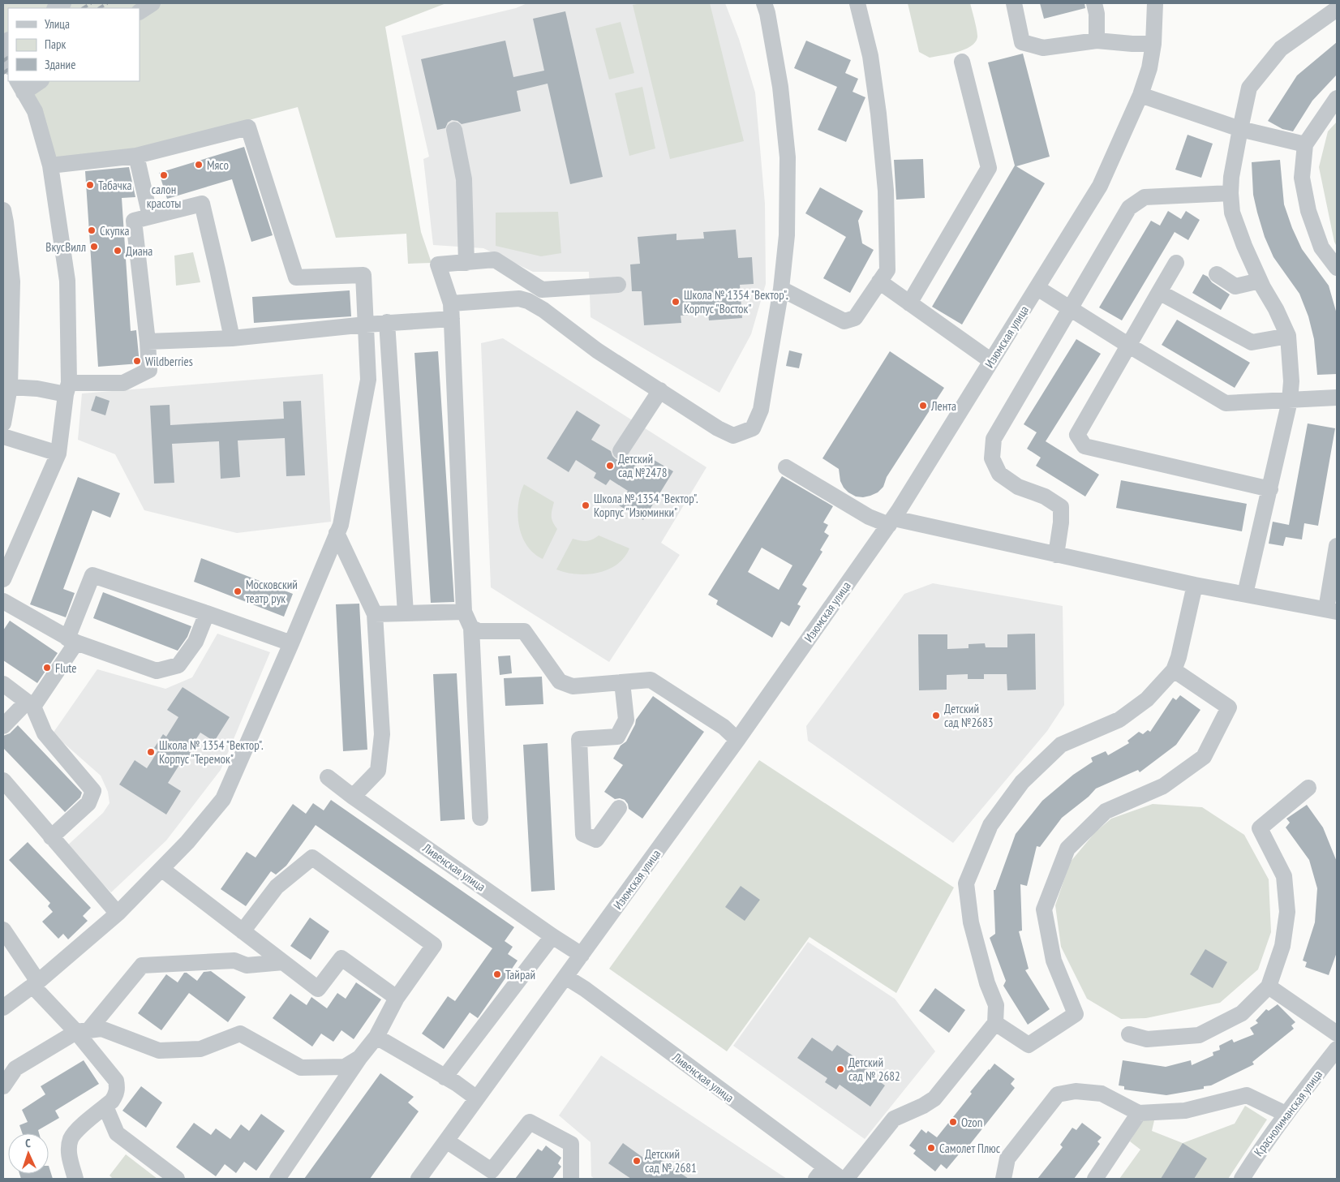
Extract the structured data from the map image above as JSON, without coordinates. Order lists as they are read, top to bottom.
{
  "streets": {
    "street": ["Изюмская улица", "Ливенская улица", "Краснолиманская улица"]
  },
  "crossings": [
    ["Изюмская улица", "Ливенская улица"]
  ],
  "places": [
    "Мясо",
    "салон красоты",
    "Табачка",
    "Скупка",
    "ВкусВилл",
    "Диана",
    "Школа № 1354 \"Вектор\". Корпус \"Восток\"",
    "Wildberries",
    "Лента",
    "Детский сад №2478",
    "Школа № 1354 \"Вектор\". Корпус \"Изюминки\"",
    "Московский театр рук",
    "Flute",
    "Детский сад №2683",
    "Школа № 1354 \"Вектор\". Корпус \"Теремок\"",
    "Тайрай",
    "Детский сад № 2682",
    "Ozon",
    "Самолет Плюс",
    "Детский сад № 2681"
  ],
  "legend": ["Улица", "Парк", "Здание"],
  "north": "top"
}
